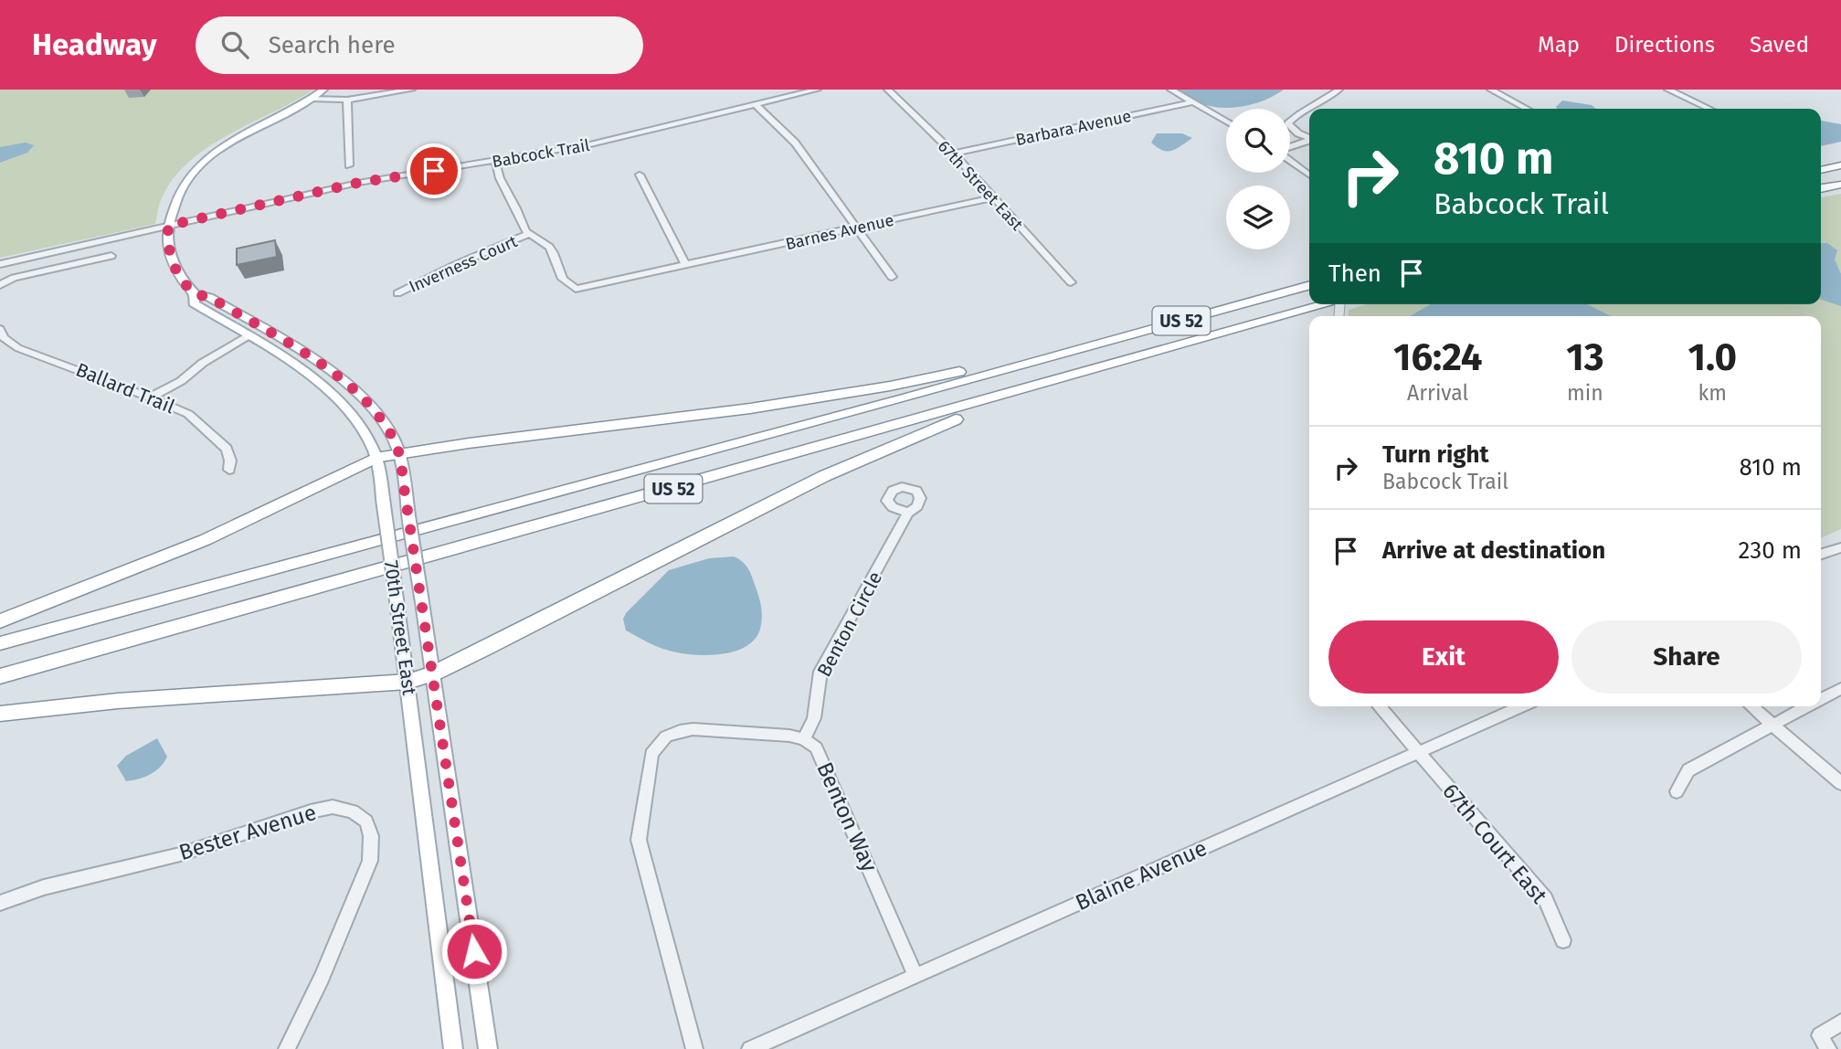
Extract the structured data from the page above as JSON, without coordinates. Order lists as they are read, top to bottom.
{
  "streets": {
    "highway": ["US 52"],
    "main road": ["70th Street East"],
    "street": [
      "Barbara Avenue",
      "Babcock Trail",
      "67th Street East",
      "Barnes Avenue",
      "Inverness Court",
      "Ballard Trail",
      "Benton Circle",
      "Benton Way",
      "Bester Avenue",
      "67th Court East",
      "Blaine Avenue"
    ]
  },
  "crossings": [
    ["Barbara Avenue", "67th Street East"],
    ["Babcock Trail", "70th Street East"],
    ["67th Street East", "Barnes Avenue"],
    ["Barnes Avenue", "Inverness Court"],
    ["Benton Circle", "Benton Way"],
    ["Benton Way", "Blaine Avenue"],
    ["67th Court East", "Blaine Avenue"]
  ],
  "page": {
    "header": "Headway",
    "search": "Search here",
    "nav": ["Map", "Directions", "Saved"],
    "turn": ["810 m", "Babcock Trail"],
    "then": "Then",
    "eta": [
      "16:24",
      "Arrival",
      "13",
      "min",
      "1.0",
      "km"
    ],
    "list": [
      {
        "name": "Turn right",
        "note": "Babcock Trail",
        "value": "810 m"
      },
      {
        "name": "Arrive at destination",
        "value": "230 m"
      }
    ],
    "buttons": ["Exit", "Share"]
  }
}
